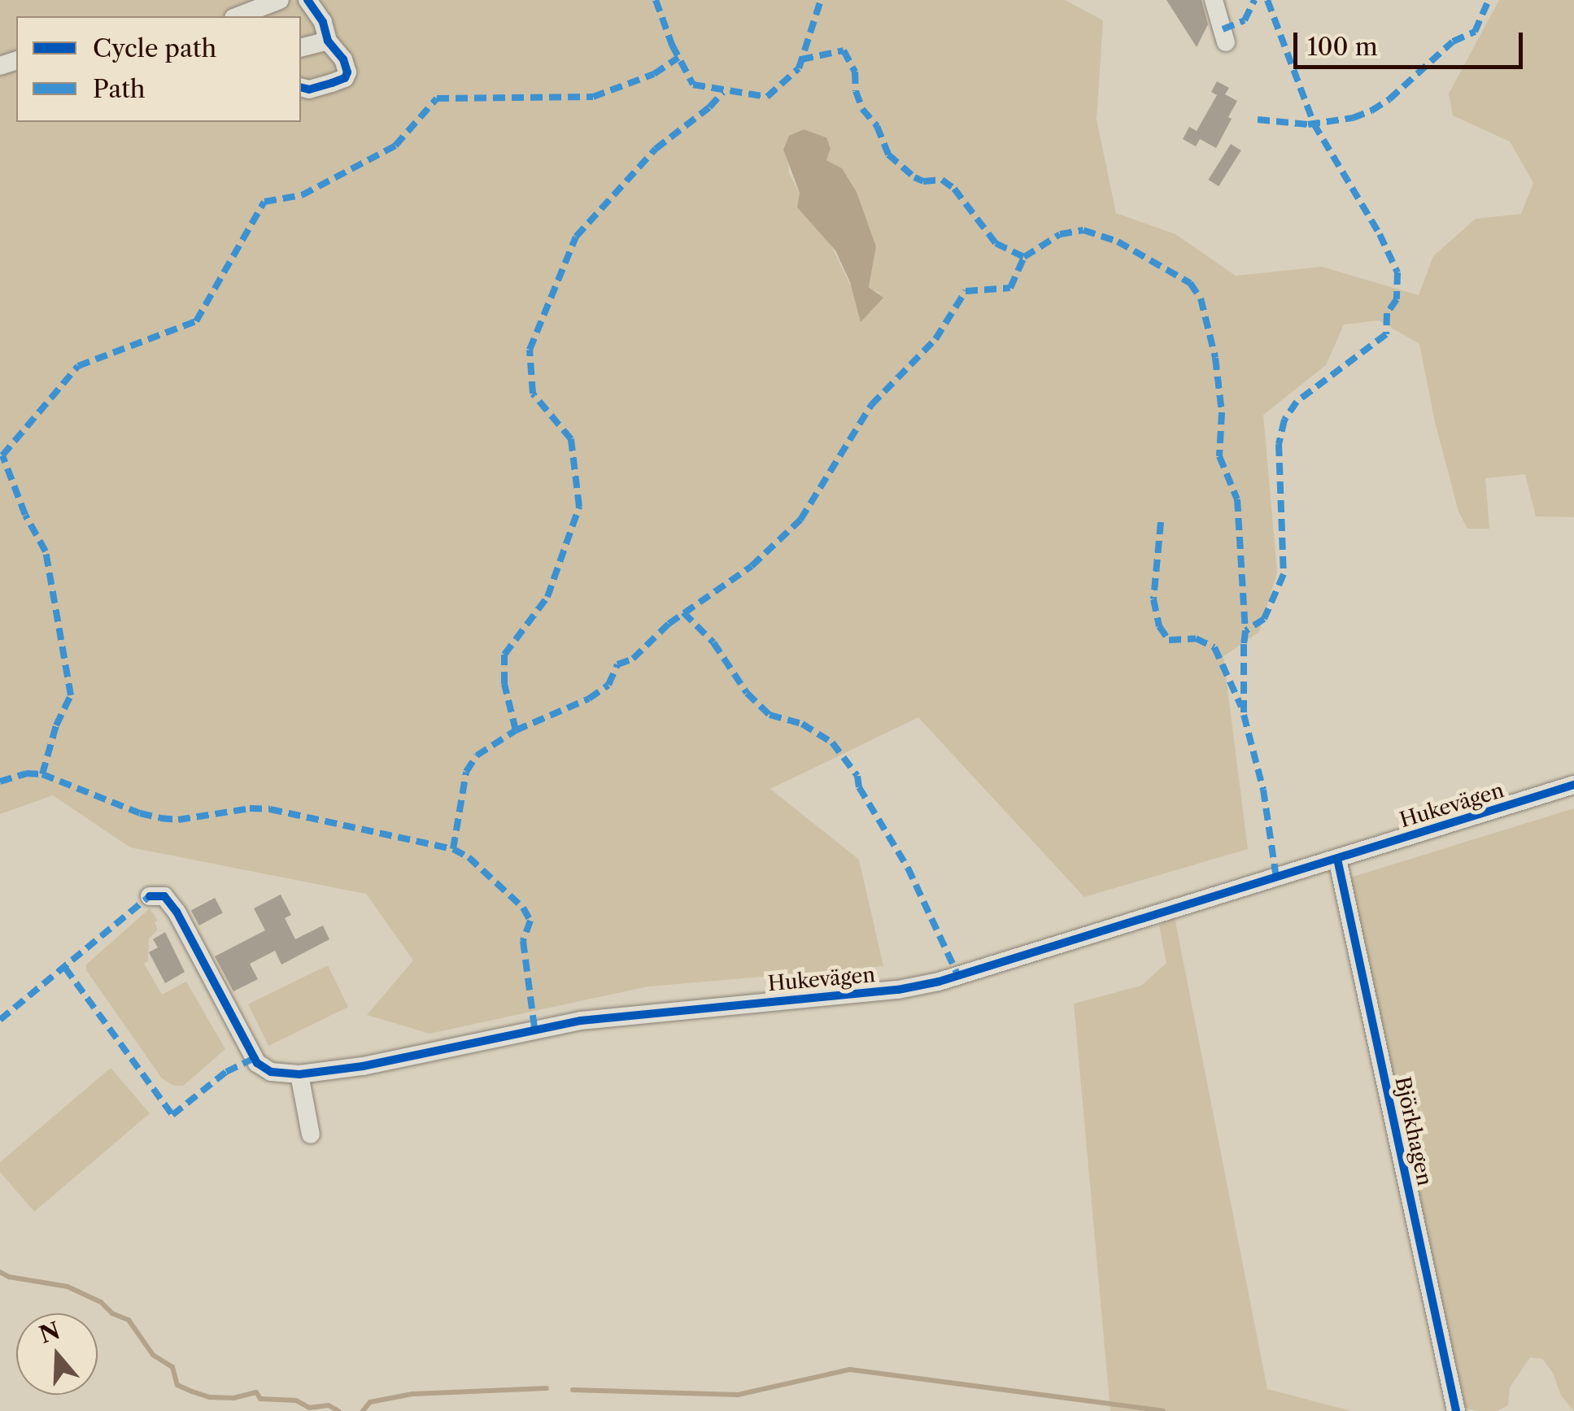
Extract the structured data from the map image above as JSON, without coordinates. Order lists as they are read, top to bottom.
{
  "streets": {
    "street": ["Hukevägen", "Björkhagen"]
  },
  "crossings": [
    ["Hukevägen", "Björkhagen"]
  ],
  "legend": ["Cycle path", "Path"],
  "scale_bar": "100 m",
  "north": "top"
}
